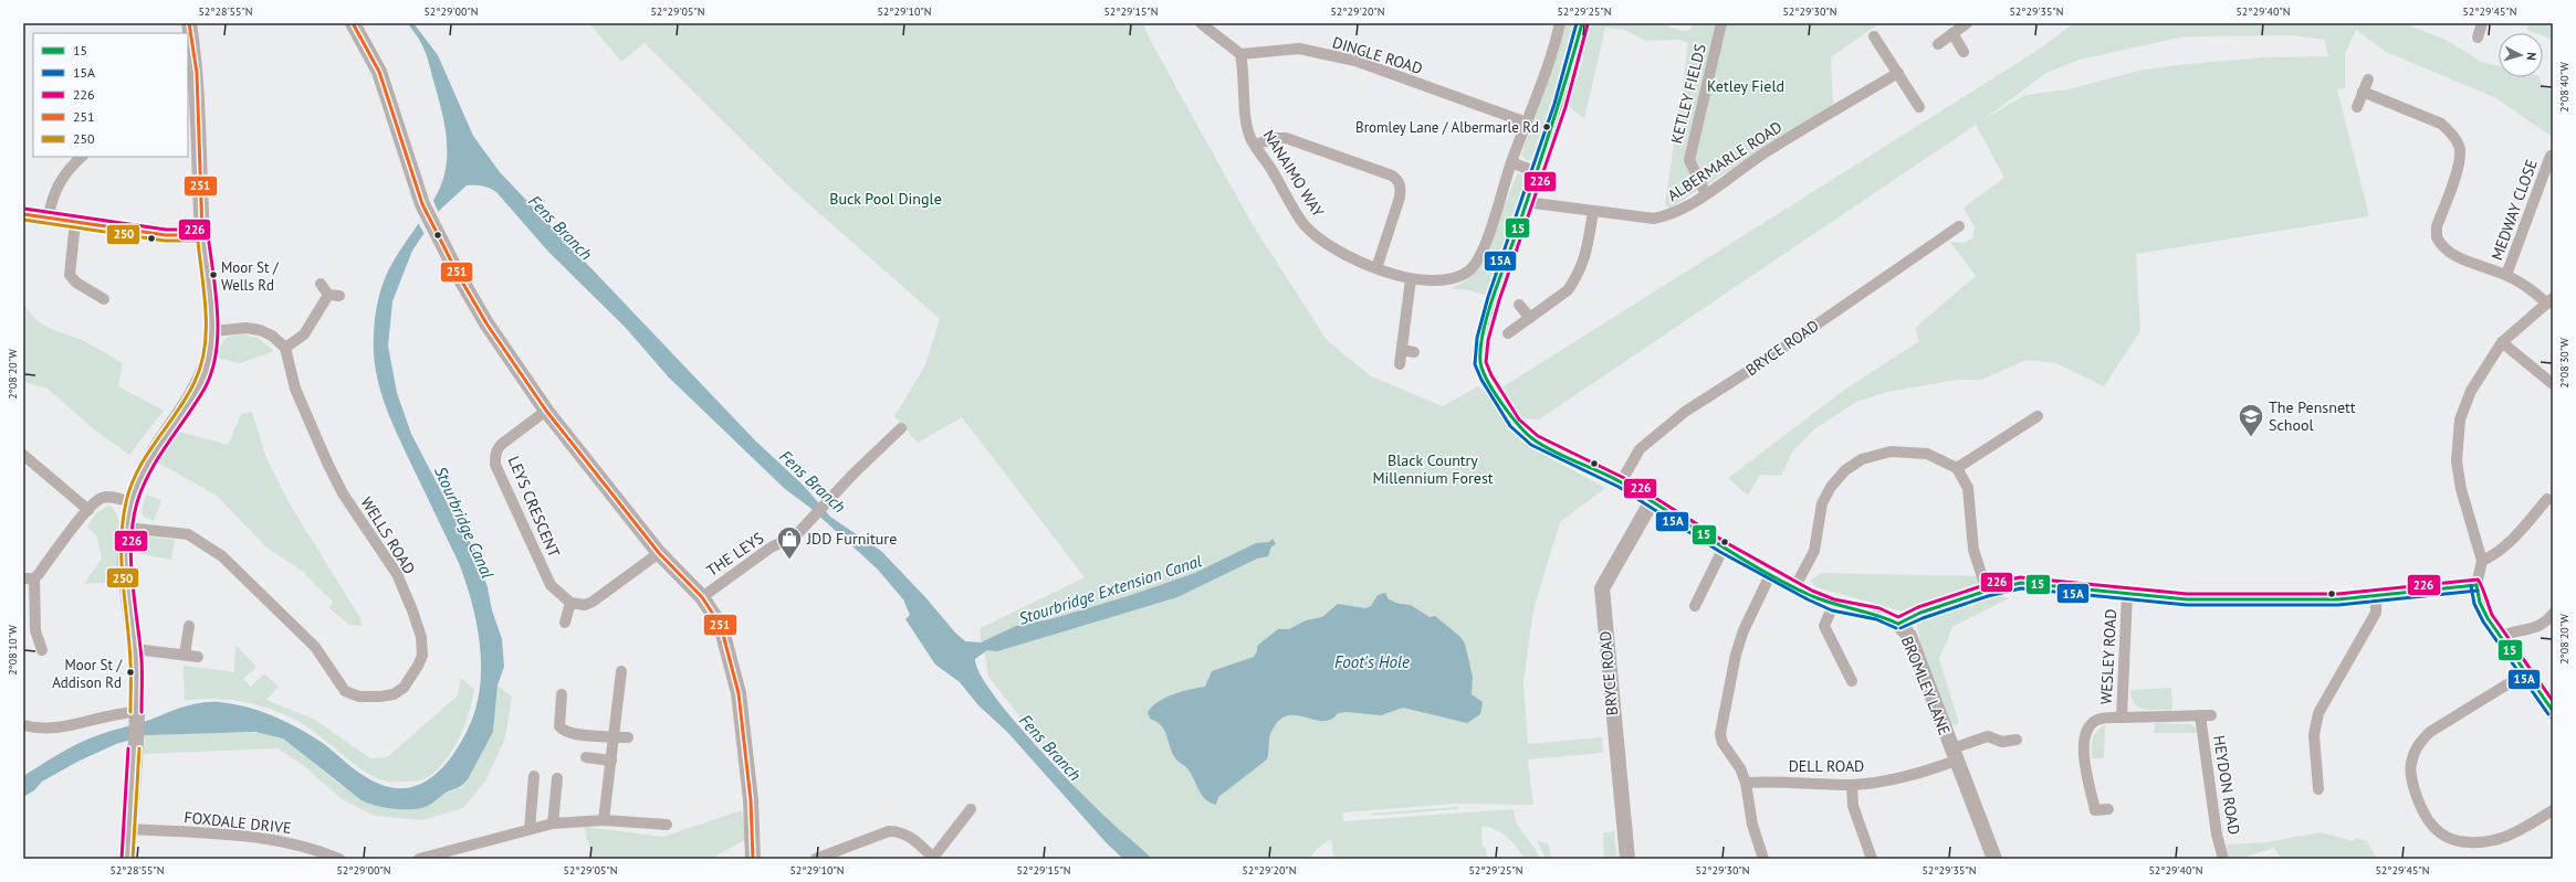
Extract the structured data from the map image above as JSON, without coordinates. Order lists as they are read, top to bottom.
{
  "streets": {
    "street": [
      "DINGLE ROAD",
      "KETLEY FIELDS",
      "ALBERMARLE ROAD",
      "NANAIMO WAY",
      "MEDWAY CLOSE",
      "BRYCE ROAD",
      "LEYS CRESCENT",
      "WELLS ROAD",
      "THE LEYS",
      "WESLEY ROAD",
      "BROMLEY LANE",
      "DELL ROAD",
      "HEYDON ROAD",
      "FOXDALE DRIVE"
    ]
  },
  "crossings": [
    ["DINGLE ROAD", "NANAIMO WAY"],
    ["KETLEY FIELDS", "ALBERMARLE ROAD"],
    ["ALBERMARLE ROAD", "BROMLEY LANE"],
    ["BRYCE ROAD", "BROMLEY LANE"],
    ["WESLEY ROAD", "HEYDON ROAD"],
    ["BROMLEY LANE", "DELL ROAD"]
  ],
  "water": [
    "Fens Branch",
    "Stourbridge Canal",
    "Stourbridge Extension Canal",
    "Foot's Hole"
  ],
  "parks": ["Ketley Field", "Buck Pool Dingle", "Black Country Millennium Forest"],
  "places": {
    "other": ["Bromley Lane / Albermarle Rd", "Moor St / Wells Rd", "Moor St / Addison Rd"],
    "school or university": ["The Pensnett School"],
    "shop": ["JDD Furniture"]
  },
  "lines": [
    "transit line 15",
    "transit line 15A",
    "transit line 251",
    "transit line 226",
    "transit line 250"
  ],
  "legend": [
    "15",
    "15A",
    "226",
    "251",
    "250"
  ],
  "north": "right",
  "coordinates": [
    "52°28'55\"N",
    "52°29'00\"N",
    "52°29'05\"N",
    "52°29'10\"N",
    "52°29'15\"N",
    "52°29'20\"N",
    "52°29'25\"N",
    "52°29'30\"N",
    "52°29'35\"N",
    "52°29'40\"N",
    "52°29'45\"N",
    "2°08'40\"W",
    "2°08'30\"W",
    "2°08'20\"W",
    "2°08'10\"W"
  ]
}
